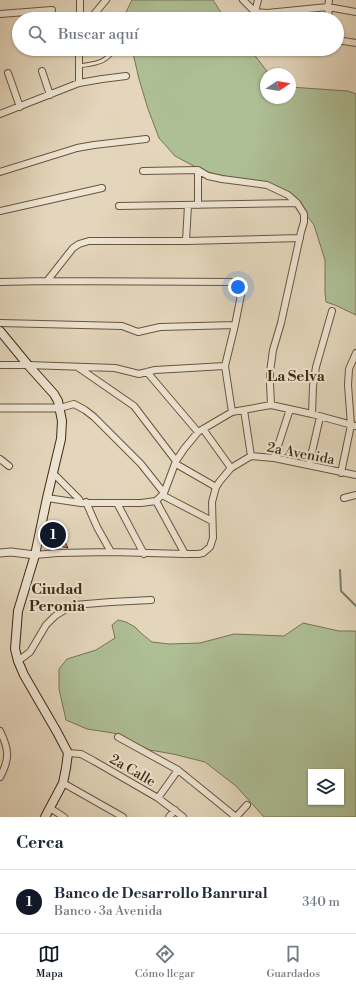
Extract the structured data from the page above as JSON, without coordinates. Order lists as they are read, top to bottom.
{
  "streets": {
    "street": ["2a Avenida", "2a Calle"]
  },
  "districts": ["La Selva", "Ciudad Peronia"],
  "north": "right",
  "page": {
    "search": "Buscar aquí",
    "pins": "1",
    "heading": "Cerca",
    "list": [
      {
        "mark": "1",
        "name": "Banco de Desarrollo Banrural",
        "note": "Banco · 3a Avenida",
        "value": "340 m"
      }
    ],
    "nav": ["Mapa", "Cómo llegar", "Guardados"]
  }
}
